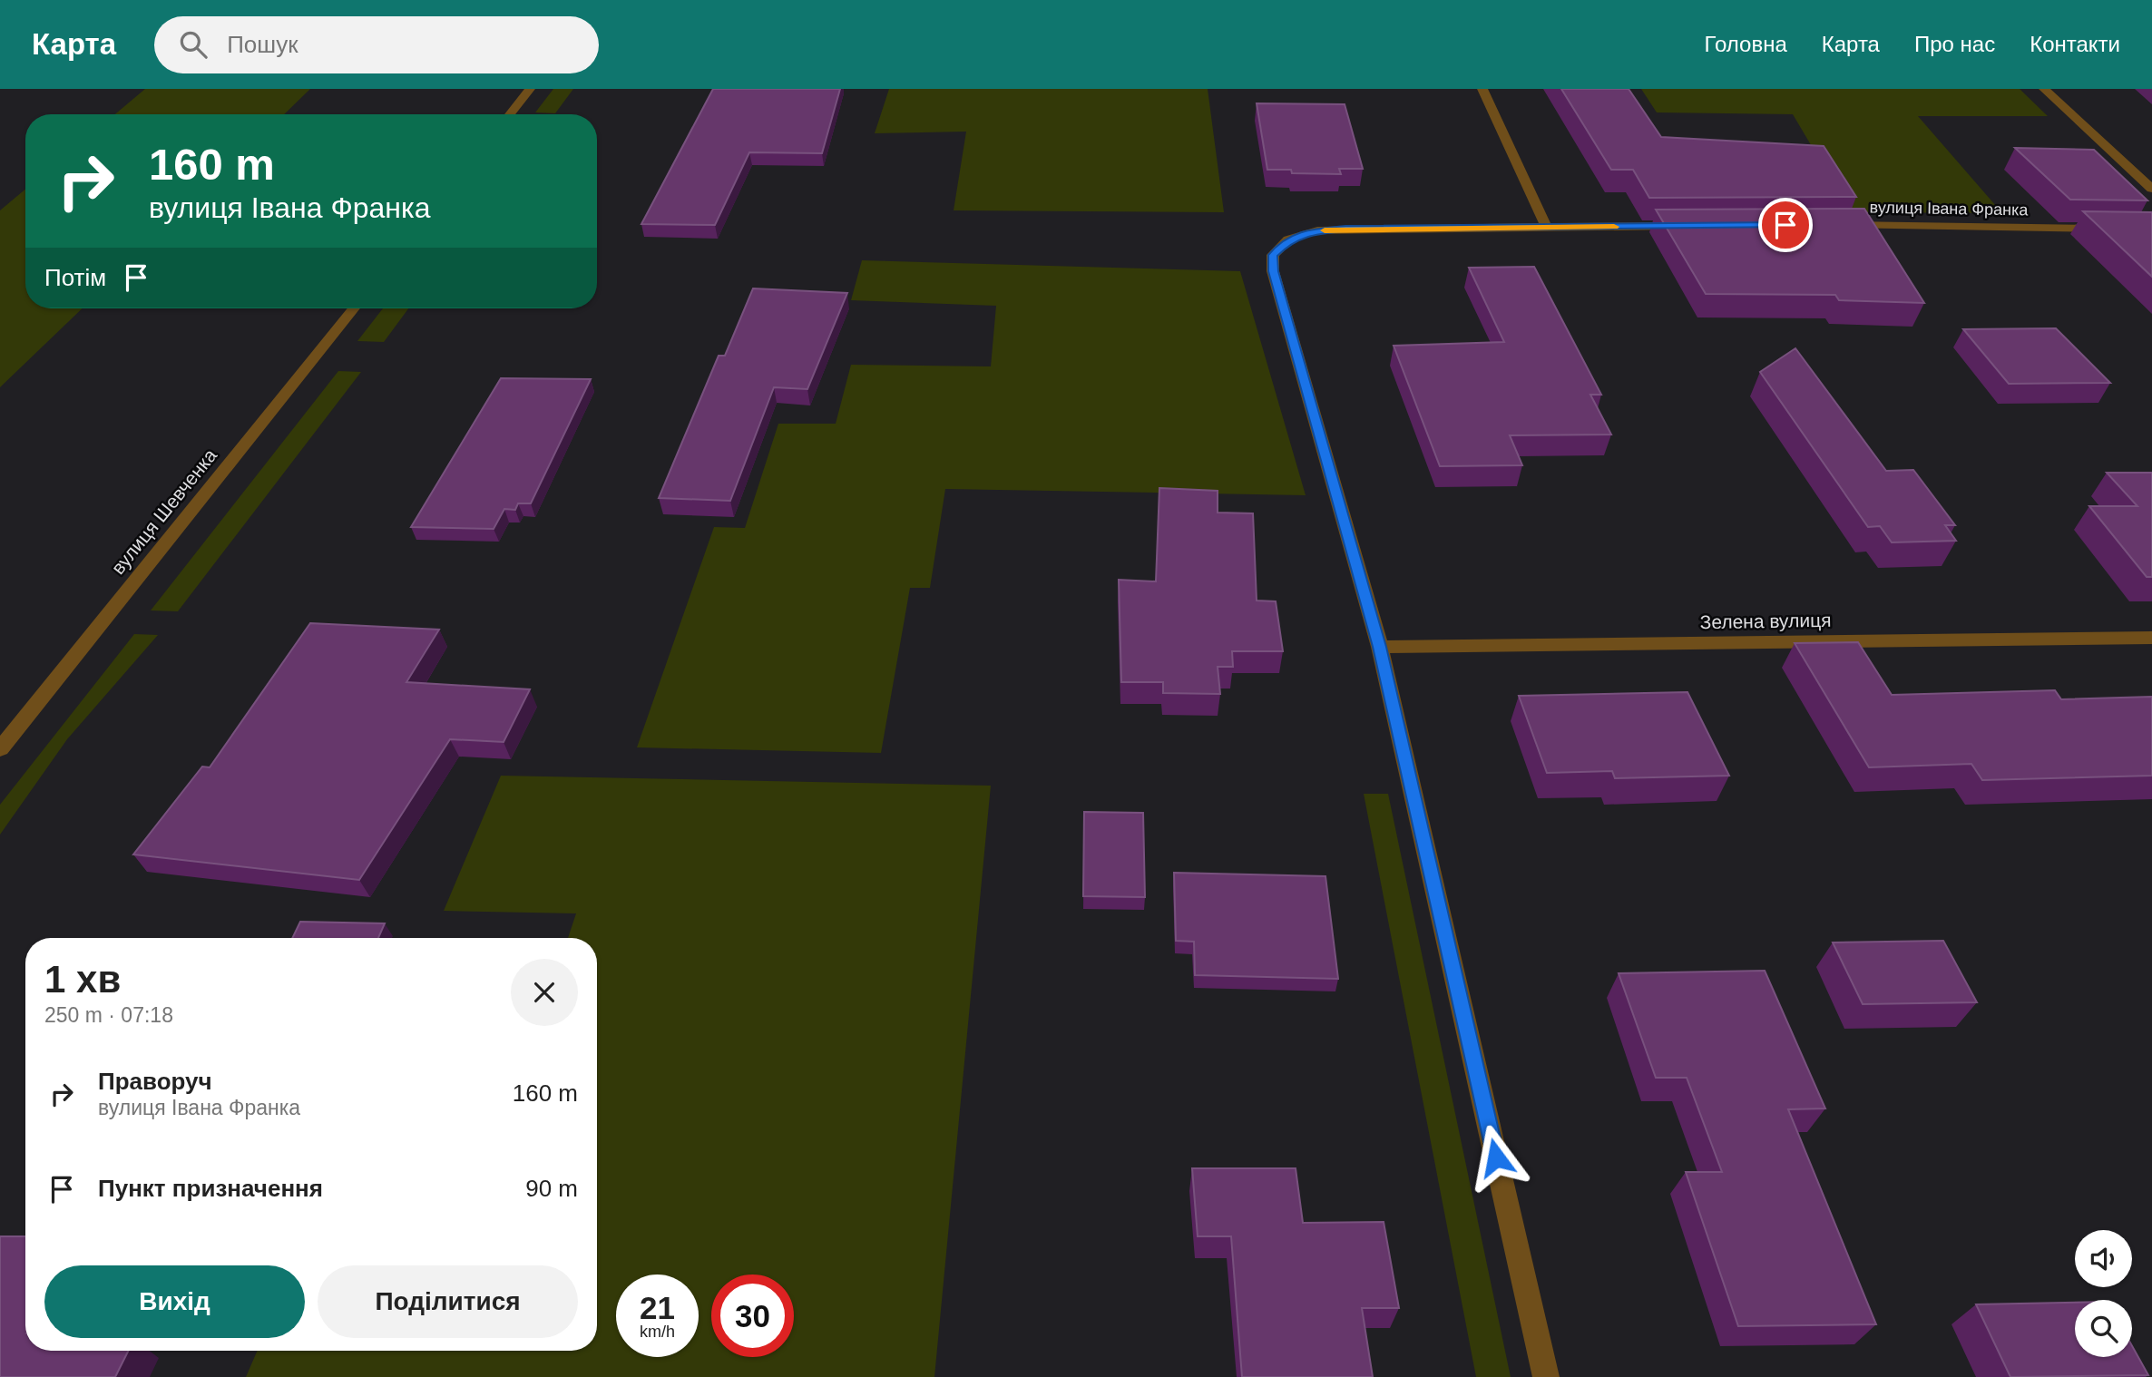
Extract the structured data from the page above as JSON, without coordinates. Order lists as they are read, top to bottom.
{
  "streets": {
    "street": ["вулиця Івана Франка", "вулиця Шевченка", "Зелена вулиця"]
  },
  "page": {
    "header": "Карта",
    "search": "Пошук",
    "nav": [
      "Головна",
      "Карта",
      "Про нас",
      "Контакти"
    ],
    "turn": ["160 m", "вулиця Івана Франка"],
    "then": "Потім",
    "heading": ["1 хв", "250 m · 07:18"],
    "list": [
      {
        "name": "Праворуч",
        "note": "вулиця Івана Франка",
        "value": "160 m"
      },
      {
        "name": "Пункт призначення",
        "value": "90 m"
      }
    ],
    "buttons": ["Вихід", "Поділитися"],
    "speed": "21 km/h",
    "limit": "30"
  }
}
